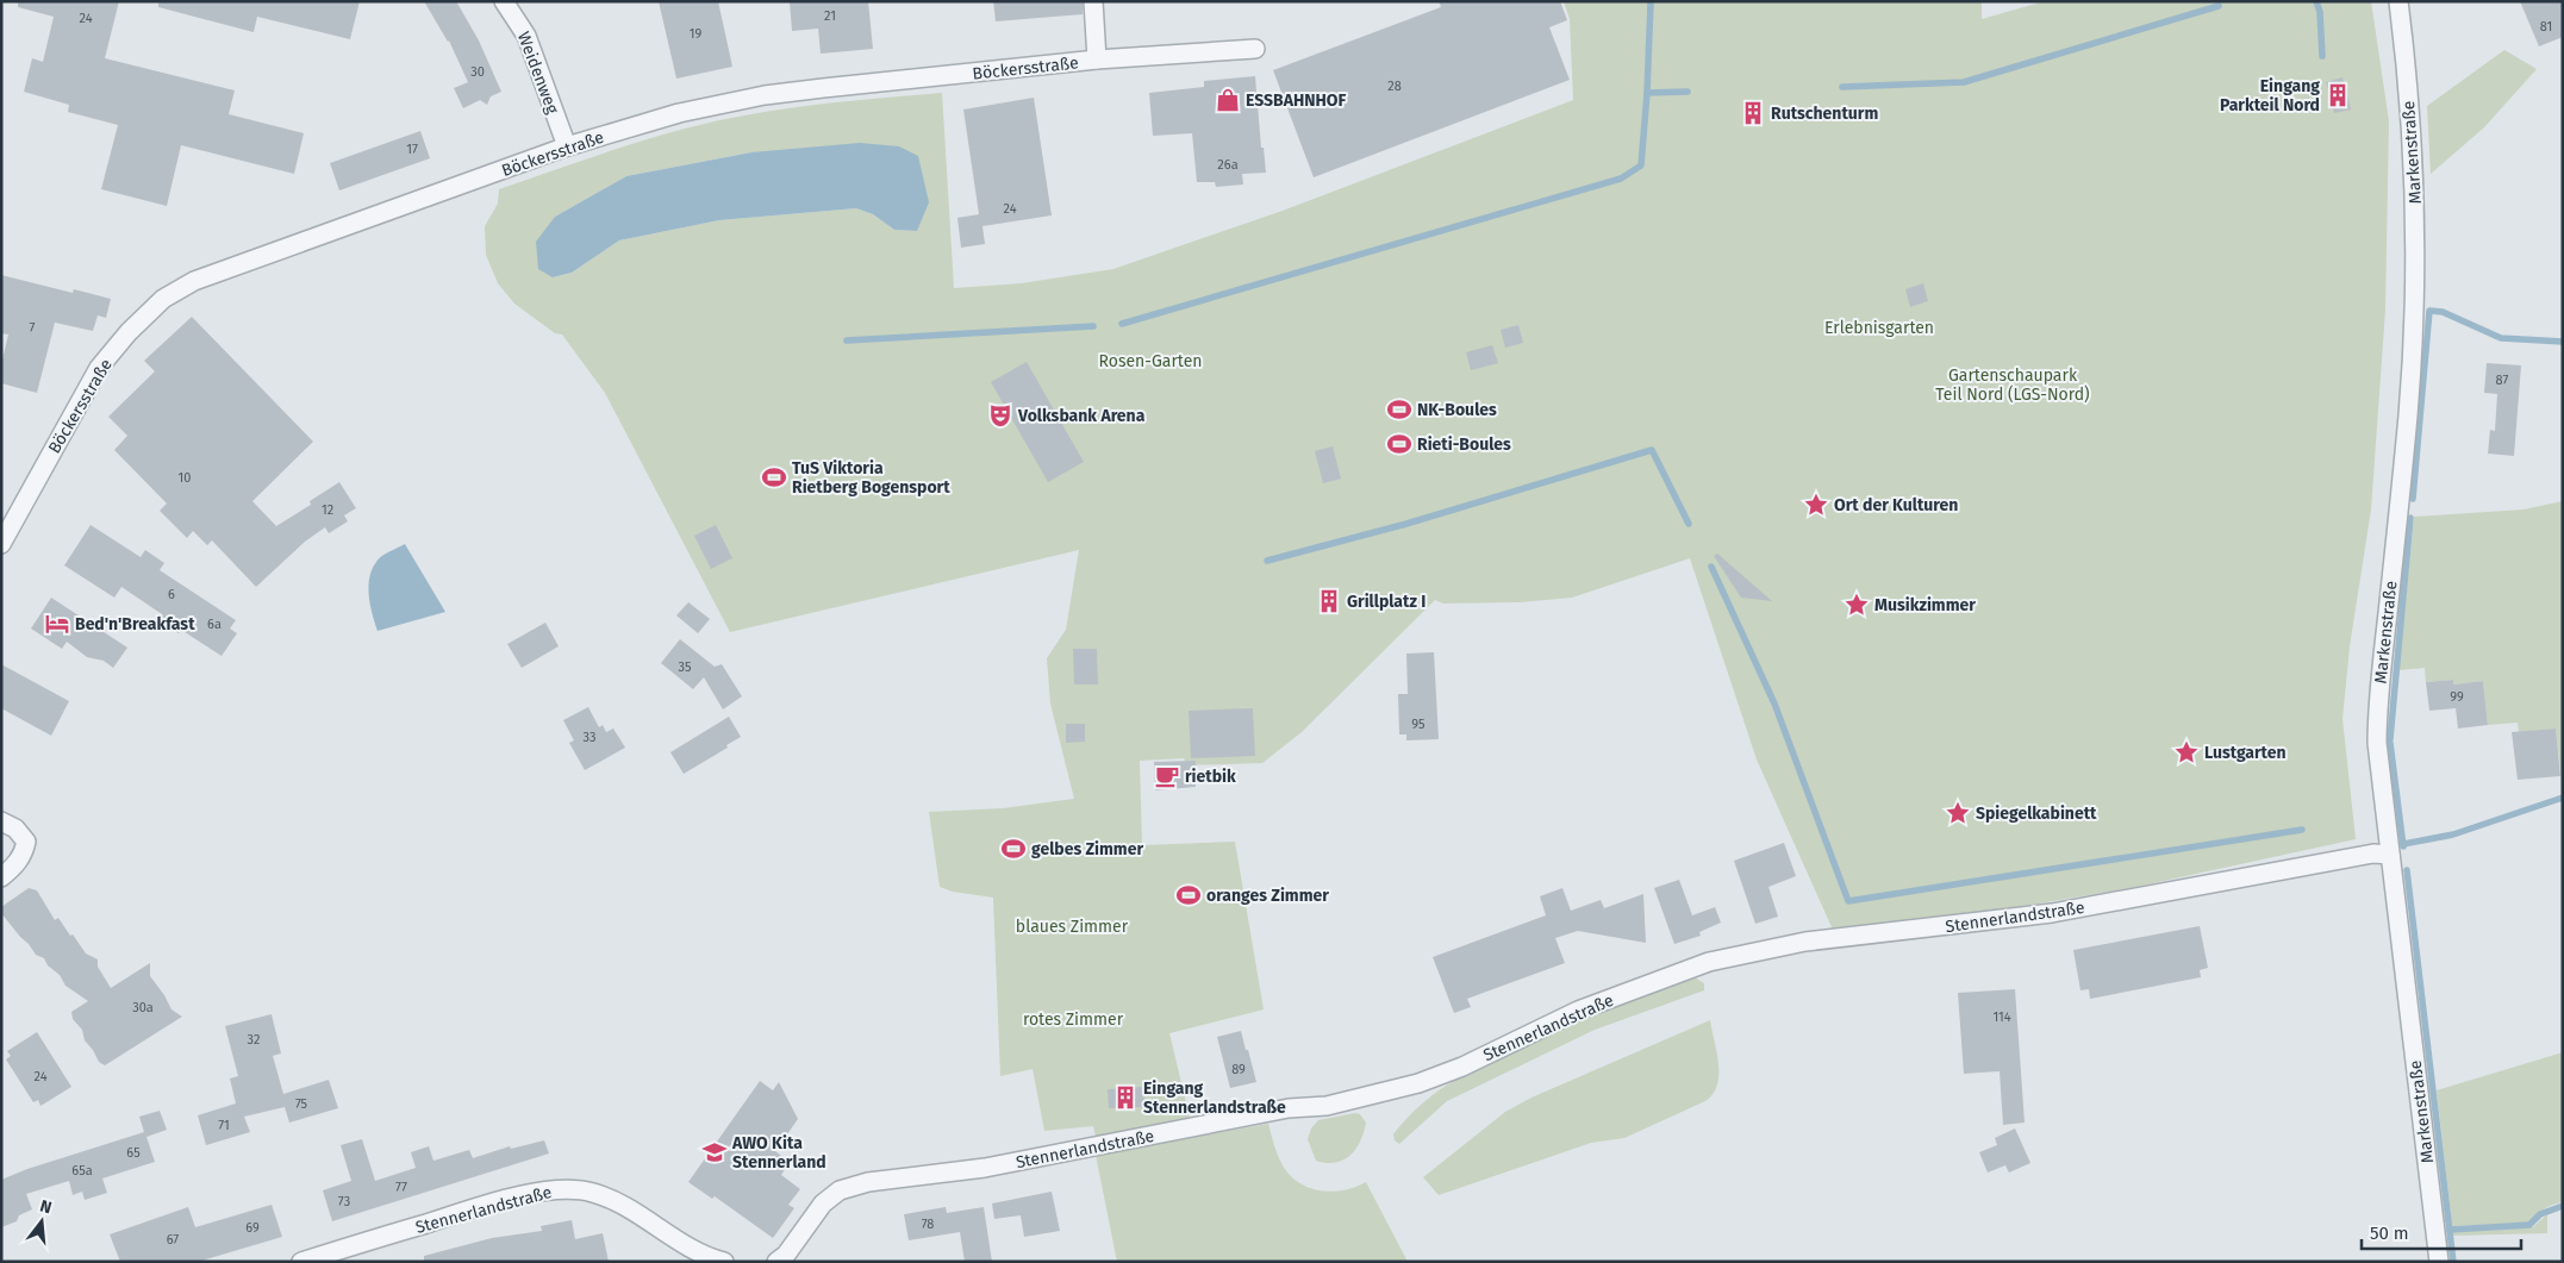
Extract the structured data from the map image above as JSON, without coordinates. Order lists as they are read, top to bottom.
{
  "streets": {
    "street": [
      "Böckersstraße",
      "Weidenweg",
      "Markenstraße",
      "Stennerlandstraße"
    ]
  },
  "crossings": [
    ["Böckersstraße", "Weidenweg"],
    ["Markenstraße", "Stennerlandstraße"]
  ],
  "parks": [
    "Erlebnisgarten",
    "Rosen-Garten",
    "Gartenschaupark Teil Nord (LGS-Nord)",
    "blaues Zimmer",
    "rotes Zimmer"
  ],
  "places": {
    "building": [
      "Eingang Parkteil Nord",
      "Rutschenturm",
      "Grillplatz I",
      "Eingang Stennerlandstraße"
    ],
    "shop": ["ESSBAHNHOF"],
    "sports": [
      "NK-Boules",
      "Rieti-Boules",
      "TuS Viktoria Rietberg Bogensport",
      "gelbes Zimmer",
      "oranges Zimmer"
    ],
    "theatre": ["Volksbank Arena"],
    "place": [
      "Ort der Kulturen",
      "Musikzimmer",
      "Lustgarten",
      "Spiegelkabinett"
    ],
    "hotel": ["Bed'n'Breakfast"],
    "cafe": ["rietbik"],
    "school or university": ["AWO Kita Stennerland"]
  },
  "house_numbers": [
    "21",
    "24",
    "81",
    "19",
    "30",
    "28",
    "17",
    "26a",
    "24",
    "7",
    "87",
    "10",
    "12",
    "6",
    "6a",
    "35",
    "99",
    "95",
    "33",
    "30a",
    "114",
    "32",
    "89",
    "24",
    "75",
    "71",
    "65",
    "65a",
    "77",
    "73",
    "78",
    "69",
    "67"
  ],
  "scale_bar": "50 m",
  "north": "top"
}
